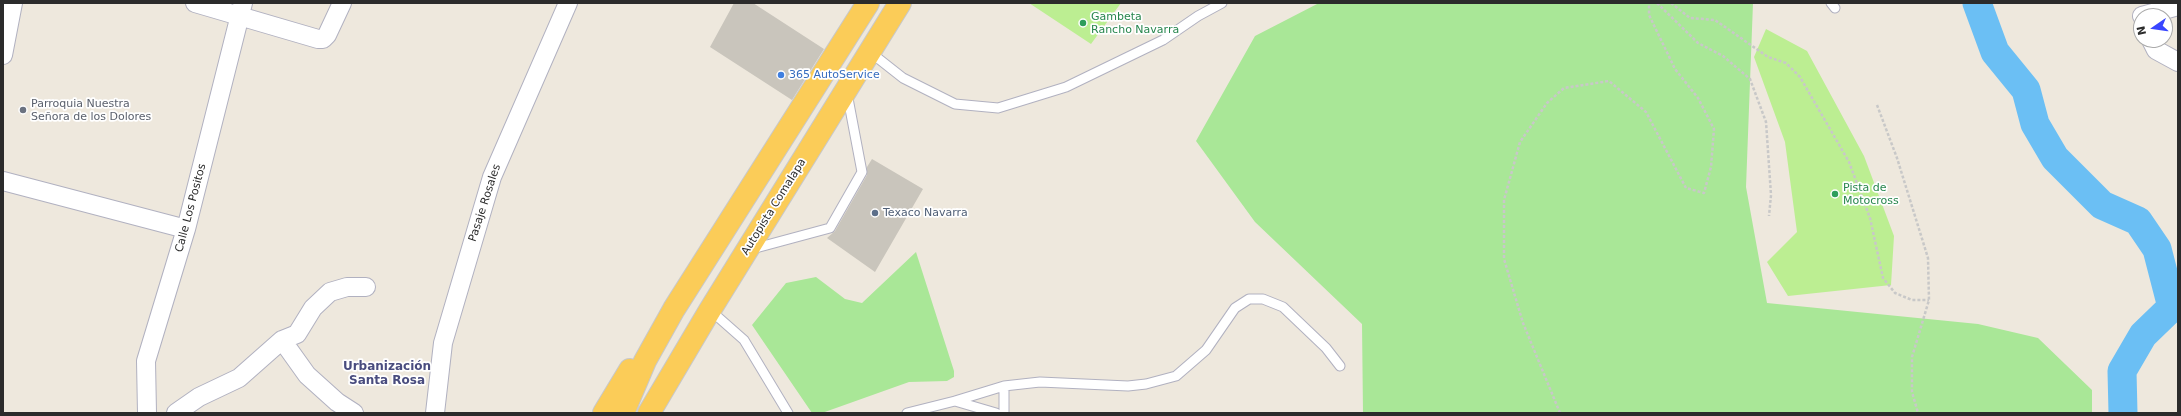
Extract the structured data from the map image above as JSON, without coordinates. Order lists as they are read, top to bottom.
{
  "streets": {
    "highway": ["Autopista Comalapa"],
    "street": ["Pasaje Rosales", "Calle Los Positos"]
  },
  "districts": ["Urbanización Santa Rosa"],
  "places": [
    "Gambeta Rancho Navarra",
    "365 AutoService",
    "Parroquia Nuestra Señora de los Dolores",
    "Pista de Motocross",
    "Texaco Navarra"
  ],
  "north": "left"
}
